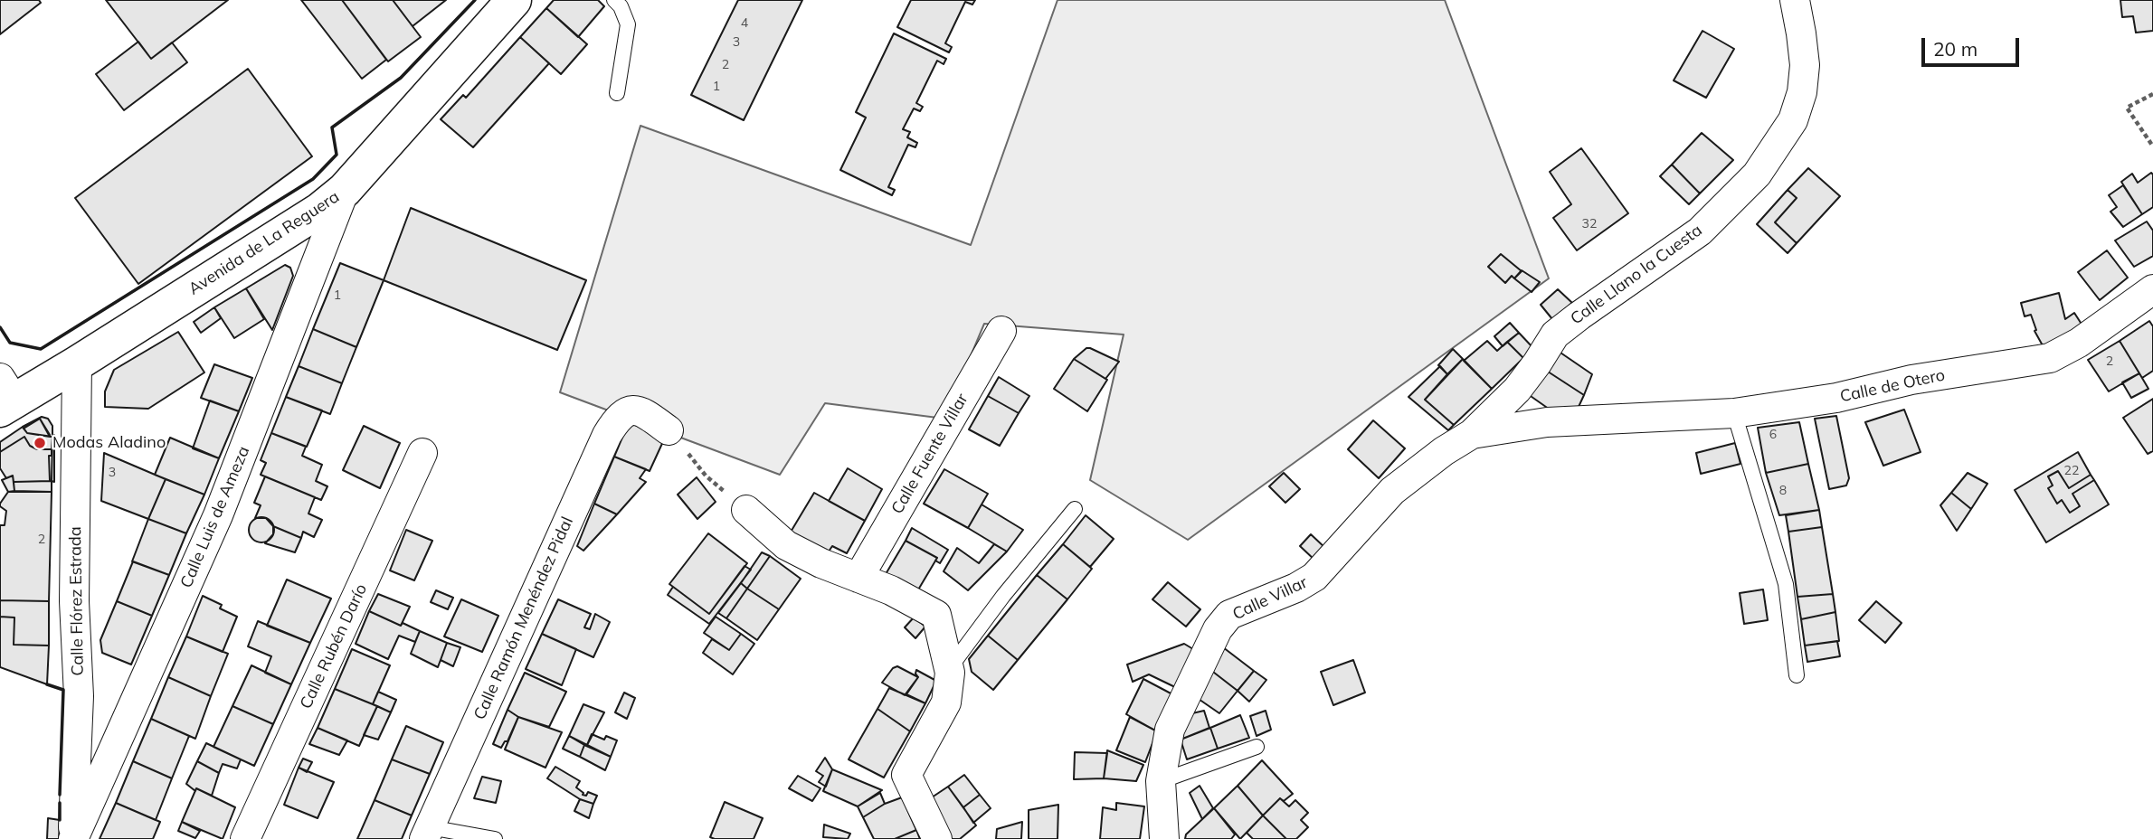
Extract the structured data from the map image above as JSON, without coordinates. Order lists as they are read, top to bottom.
{
  "streets": {
    "street": [
      "Avenida de La Reguera",
      "Calle Llano la Cuesta",
      "Calle de Otero",
      "Calle Fuente Villar",
      "Calle Luis de Ameza",
      "Calle Villar",
      "Calle Flórez Estrada",
      "Calle Ramón Menéndez Pidal",
      "Calle Rubén Darío"
    ]
  },
  "crossings": [
    ["Avenida de La Reguera", "Calle Luis de Ameza"],
    ["Avenida de La Reguera", "Calle Flórez Estrada"],
    ["Calle Llano la Cuesta", "Calle de Otero"],
    ["Calle Llano la Cuesta", "Calle Villar"],
    ["Calle de Otero", "Calle Villar"],
    ["Calle Luis de Ameza", "Calle Flórez Estrada"]
  ],
  "places": ["Modas Aladino"],
  "house_numbers": [
    "4",
    "3",
    "2",
    "1",
    "32",
    "1",
    "2",
    "6",
    "22",
    "3",
    "8",
    "2"
  ],
  "scale_bar": "20 m"
}
